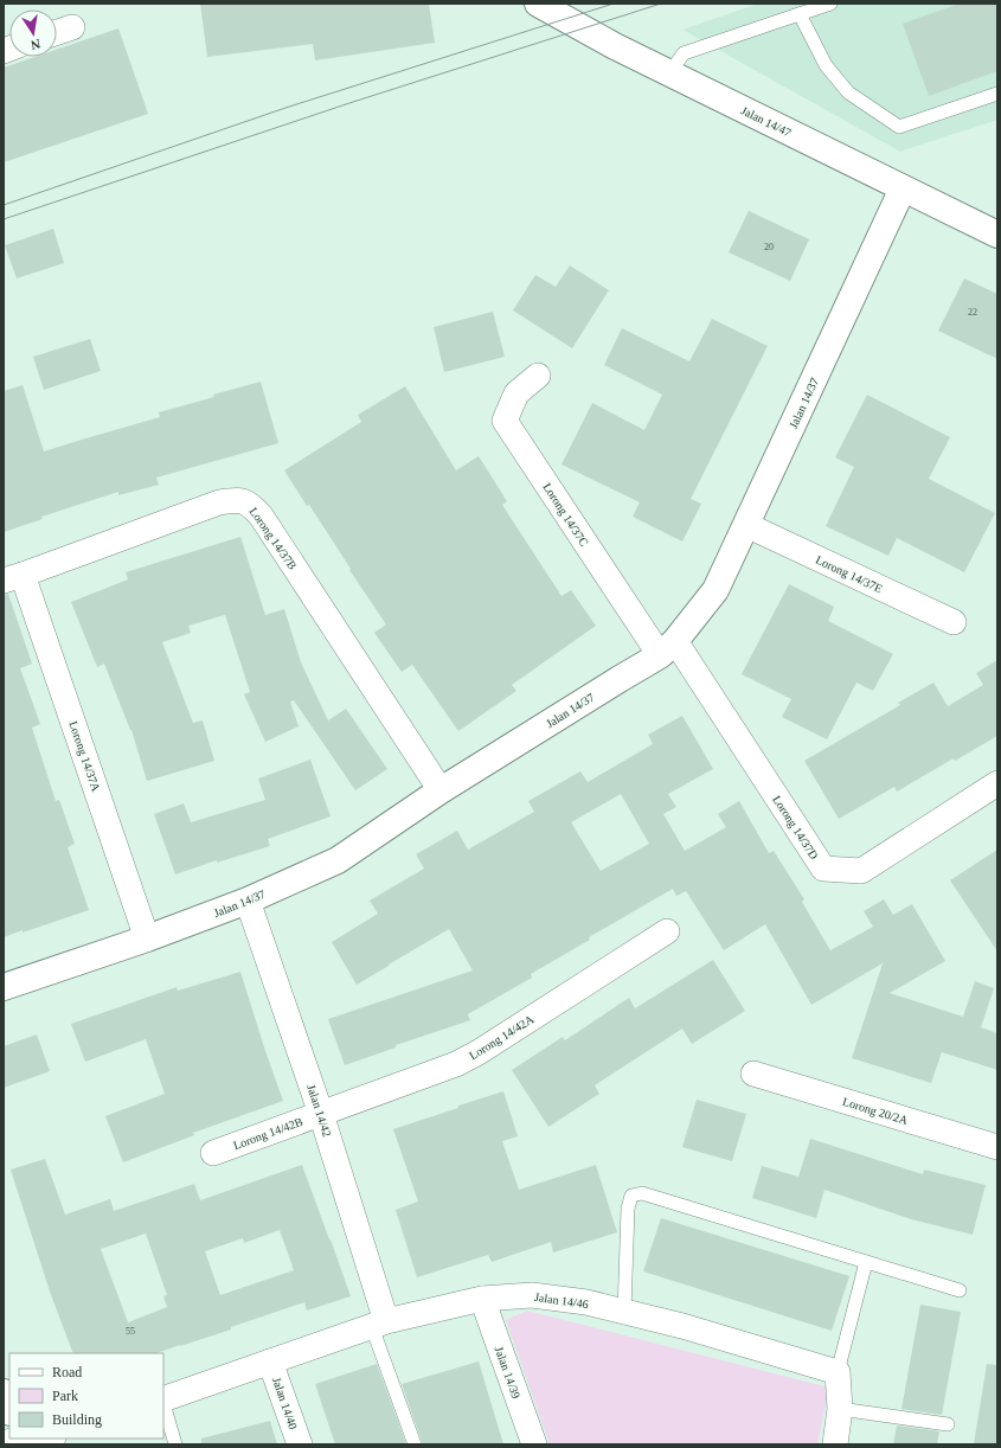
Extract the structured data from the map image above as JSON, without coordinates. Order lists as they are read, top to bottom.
{
  "streets": {
    "street": [
      "Jalan 14/47",
      "Jalan 14/37",
      "Lorong 14/37C",
      "Lorong 14/37B",
      "Lorong 14/37E",
      "Lorong 14/37A",
      "Lorong 14/37D",
      "Lorong 14/42A",
      "Jalan 14/42",
      "Lorong 20/2A",
      "Lorong 14/42B",
      "Jalan 14/46",
      "Jalan 14/39",
      "Jalan 14/40"
    ]
  },
  "crossings": [
    ["Jalan 14/47", "Jalan 14/37"],
    ["Jalan 14/37", "Lorong 14/37C"],
    ["Jalan 14/37", "Lorong 14/37B"],
    ["Jalan 14/37", "Lorong 14/37E"],
    ["Jalan 14/37", "Lorong 14/37A"],
    ["Jalan 14/37", "Lorong 14/37D"],
    ["Jalan 14/37", "Jalan 14/42"],
    ["Lorong 14/37C", "Lorong 14/37D"],
    ["Lorong 14/37B", "Lorong 14/37A"],
    ["Lorong 14/42A", "Jalan 14/42"],
    ["Lorong 14/42A", "Lorong 14/42B"],
    ["Jalan 14/42", "Lorong 14/42B"],
    ["Jalan 14/42", "Jalan 14/46"],
    ["Jalan 14/46", "Jalan 14/39"],
    ["Jalan 14/46", "Jalan 14/40"]
  ],
  "house_numbers": ["20", "22", "55"],
  "legend": ["Road", "Park", "Building"],
  "north": "bottom"
}
